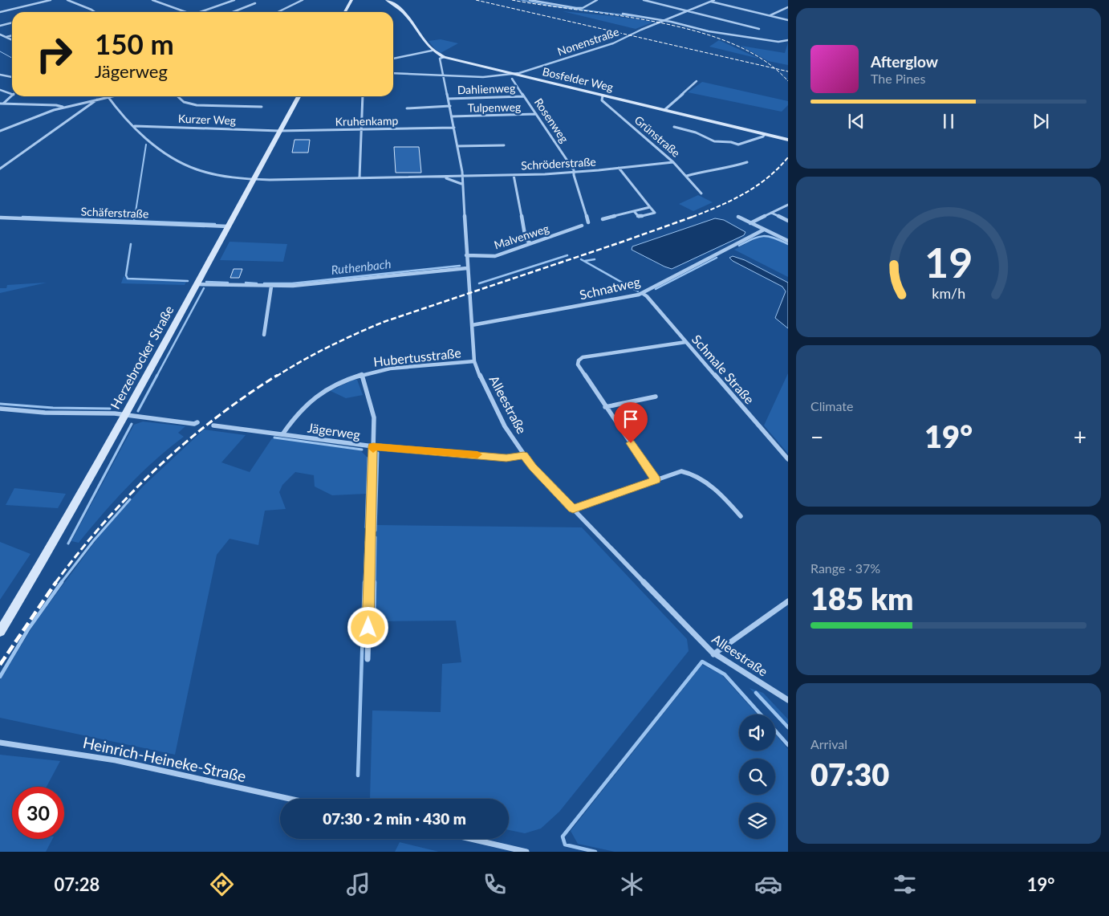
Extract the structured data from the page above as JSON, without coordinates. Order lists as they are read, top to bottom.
{
  "streets": {
    "main road": ["Bosfelder Weg", "Herzebrocker Straße"],
    "street": [
      "Nonenstraße",
      "Dahlienweg",
      "Tulpenweg",
      "Kurzer Weg",
      "Rosenweg",
      "Kruhenkamp",
      "Grünstraße",
      "Schröderstraße",
      "Schäferstraße",
      "Malvenweg",
      "Schnatweg",
      "Hubertusstraße",
      "Schmale Straße",
      "Alleestraße",
      "Jägerweg",
      "Heinrich-Heineke-Straße"
    ]
  },
  "crossings": [
    ["Nonenstraße", "Bosfelder Weg"],
    ["Nonenstraße", "Rosenweg"],
    ["Nonenstraße", "Alleestraße"],
    ["Bosfelder Weg", "Rosenweg"],
    ["Bosfelder Weg", "Grünstraße"],
    ["Bosfelder Weg", "Alleestraße"],
    ["Dahlienweg", "Rosenweg"],
    ["Dahlienweg", "Alleestraße"],
    ["Tulpenweg", "Rosenweg"],
    ["Tulpenweg", "Alleestraße"],
    ["Kurzer Weg", "Kruhenkamp"],
    ["Kurzer Weg", "Schröderstraße"],
    ["Kurzer Weg", "Herzebrocker Straße"],
    ["Rosenweg", "Schröderstraße"],
    ["Kruhenkamp", "Herzebrocker Straße"],
    ["Kruhenkamp", "Alleestraße"],
    ["Grünstraße", "Schröderstraße"],
    ["Schröderstraße", "Herzebrocker Straße"],
    ["Schröderstraße", "Alleestraße"],
    ["Schäferstraße", "Herzebrocker Straße"],
    ["Malvenweg", "Alleestraße"],
    ["Schnatweg", "Schmale Straße"],
    ["Schnatweg", "Alleestraße"],
    ["Hubertusstraße", "Alleestraße"],
    ["Hubertusstraße", "Jägerweg"],
    ["Alleestraße", "Jägerweg"]
  ],
  "water": ["Ruthenbach"],
  "page": {
    "turn": ["150 m", "Jägerweg"],
    "song": ["Afterglow", "The Pines"],
    "tile": [
      "Climate",
      ["Range · 37%", "185 km"],
      ["Arrival", "07:30"]
    ],
    "heat": ["−", "19°", "+"],
    "limit": "30",
    "trip": "07:30 · 2 min · 430 m",
    "tabs": ["07:28", "19°"],
    "gauge": ["19", "km/h"]
  }
}
